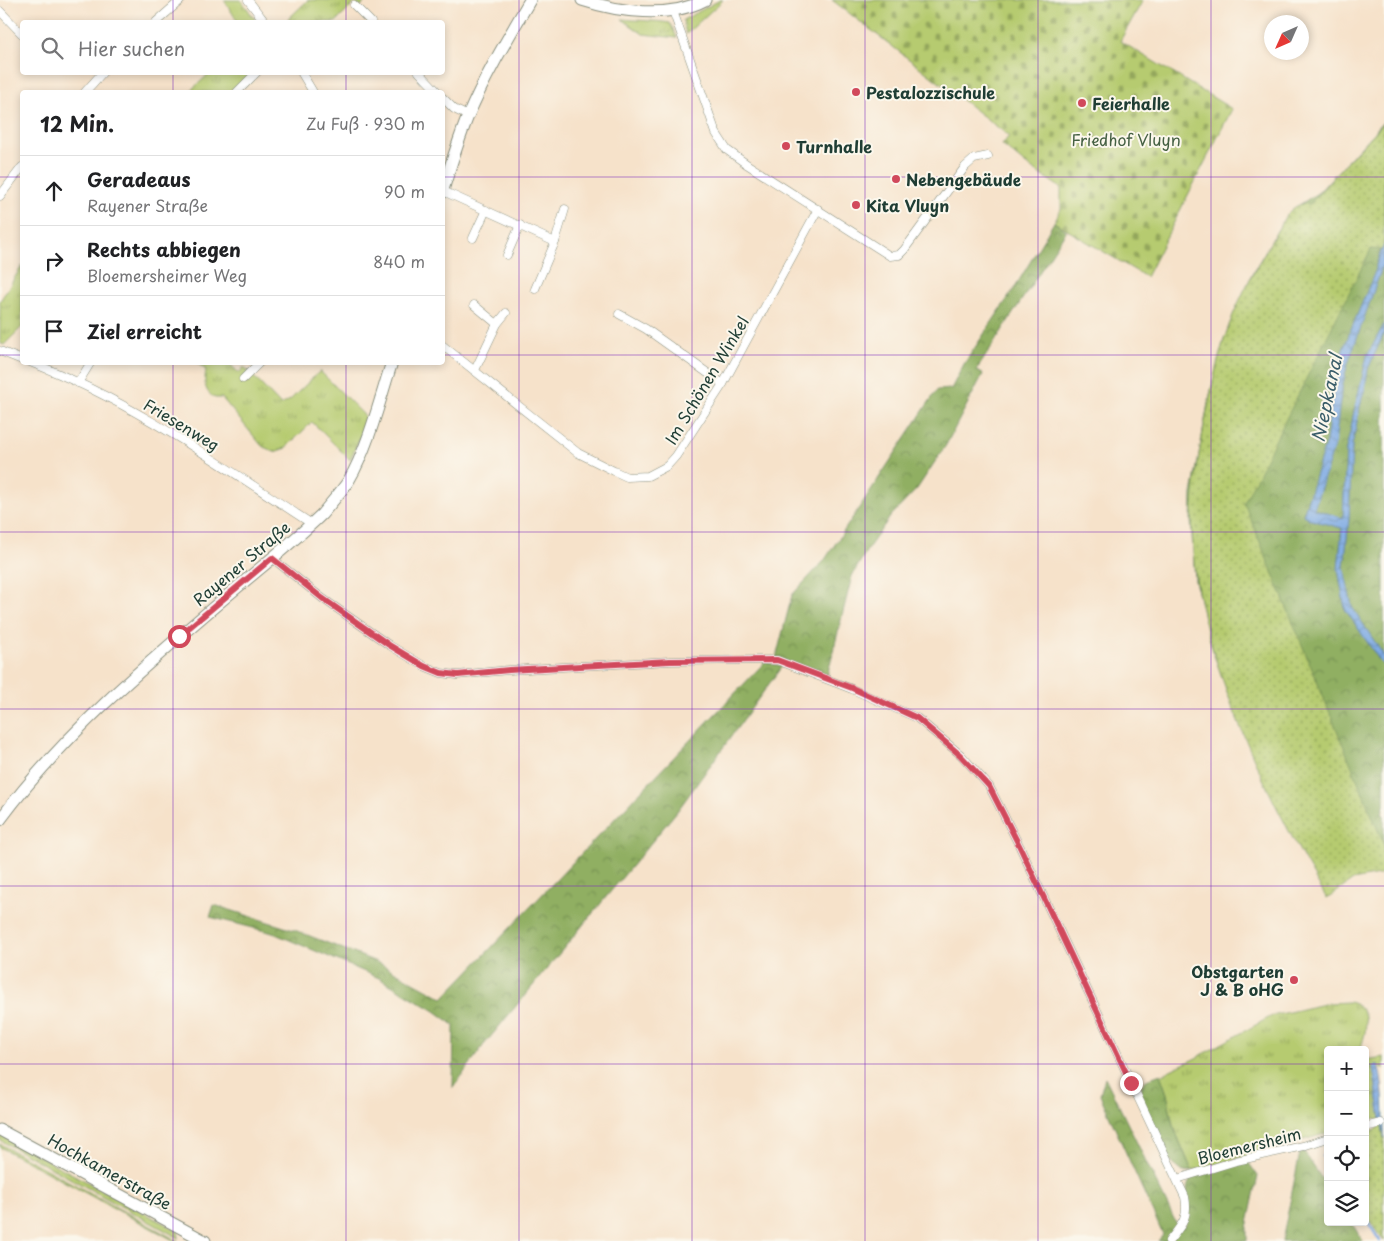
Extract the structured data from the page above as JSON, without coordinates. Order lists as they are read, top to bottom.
{
  "streets": {
    "street": [
      "Im Schönen Winkel",
      "Friesenweg",
      "Rayener Straße",
      "Bloemersheim",
      "Hochkamerstraße"
    ]
  },
  "crossings": [
    ["Friesenweg", "Rayener Straße"]
  ],
  "water": ["Niepkanal"],
  "parks": ["Friedhof Vluyn"],
  "places": [
    "Pestalozzischule",
    "Feierhalle",
    "Turnhalle",
    "Nebengebäude",
    "Kita Vluyn",
    "Obstgarten J & B oHG"
  ],
  "north": "bottom left",
  "page": {
    "search": "Hier suchen",
    "heading": ["12 Min.", "Zu Fuß · 930 m"],
    "list": [
      ["Geradeaus", "Rayener Straße", "90 m"],
      ["Rechts abbiegen", "Bloemersheimer Weg", "840 m"],
      "Ziel erreicht"
    ],
    "map_buttons": ["+", "−"]
  }
}
